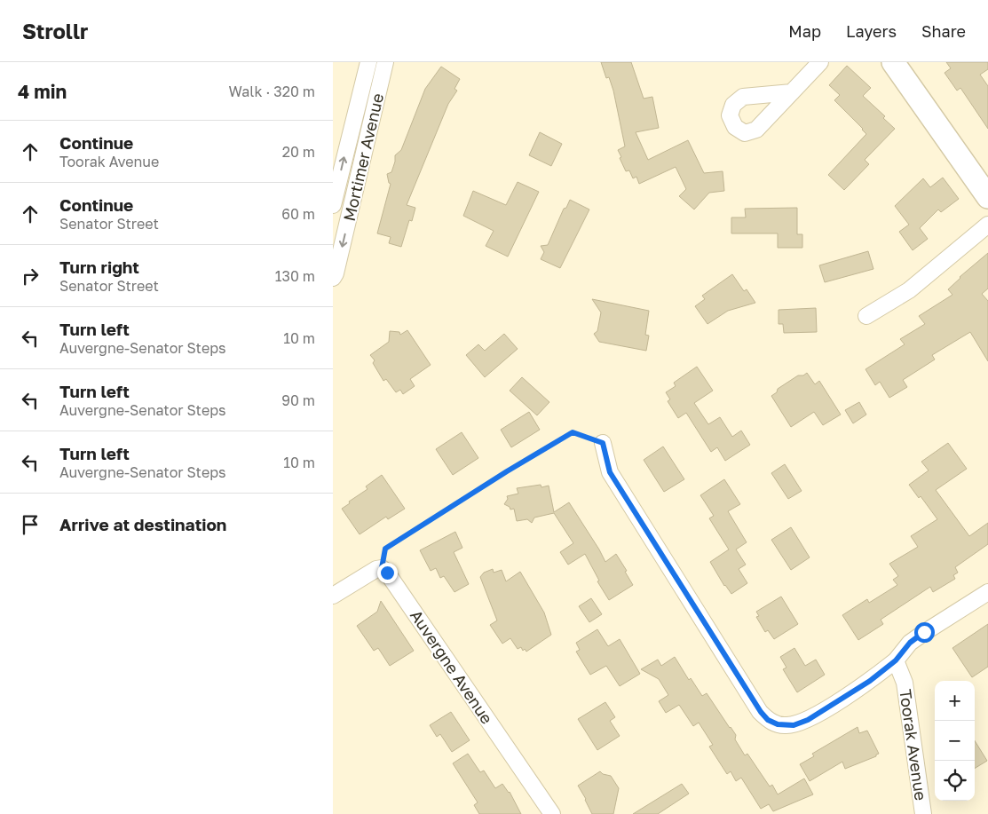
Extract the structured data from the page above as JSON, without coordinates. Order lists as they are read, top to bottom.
{
  "streets": {
    "street": ["Mortimer Avenue", "Auvergne Avenue", "Toorak Avenue"]
  },
  "page": {
    "header": "Strollr",
    "nav": ["Map", "Layers", "Share"],
    "heading": ["4 min", "Walk · 320 m"],
    "list": [
      ["Continue", "Toorak Avenue", "20 m"],
      ["Continue", "Senator Street", "60 m"],
      ["Turn right", "Senator Street", "130 m"],
      ["Turn left", "Auvergne-Senator Steps", "10 m"],
      ["Turn left", "Auvergne-Senator Steps", "90 m"],
      ["Turn left", "Auvergne-Senator Steps", "10 m"],
      "Arrive at destination"
    ],
    "map_buttons": ["+", "−"]
  }
}
